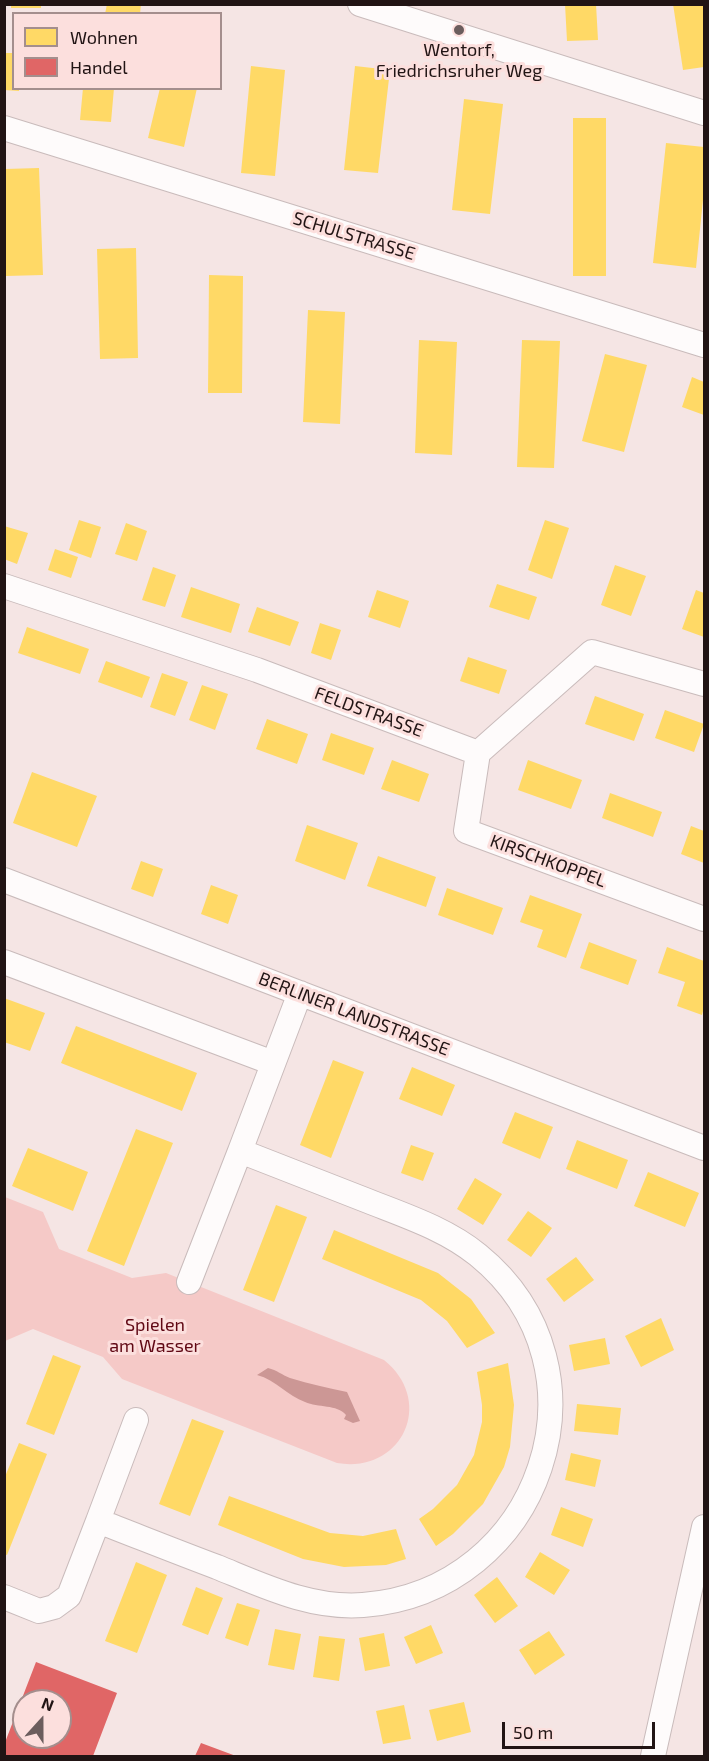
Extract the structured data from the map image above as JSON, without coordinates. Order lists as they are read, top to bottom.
{
  "streets": {
    "street": [
      "SCHULSTRASSE",
      "FELDSTRASSE",
      "KIRSCHKOPPEL",
      "BERLINER LANDSTRASSE"
    ]
  },
  "crossings": [
    ["FELDSTRASSE", "KIRSCHKOPPEL"]
  ],
  "parks": ["Spielen am Wasser"],
  "places": ["Wentorf, Friedrichsruher Weg"],
  "legend": ["Wohnen", "Handel"],
  "scale_bar": "50 m",
  "north": "top"
}
